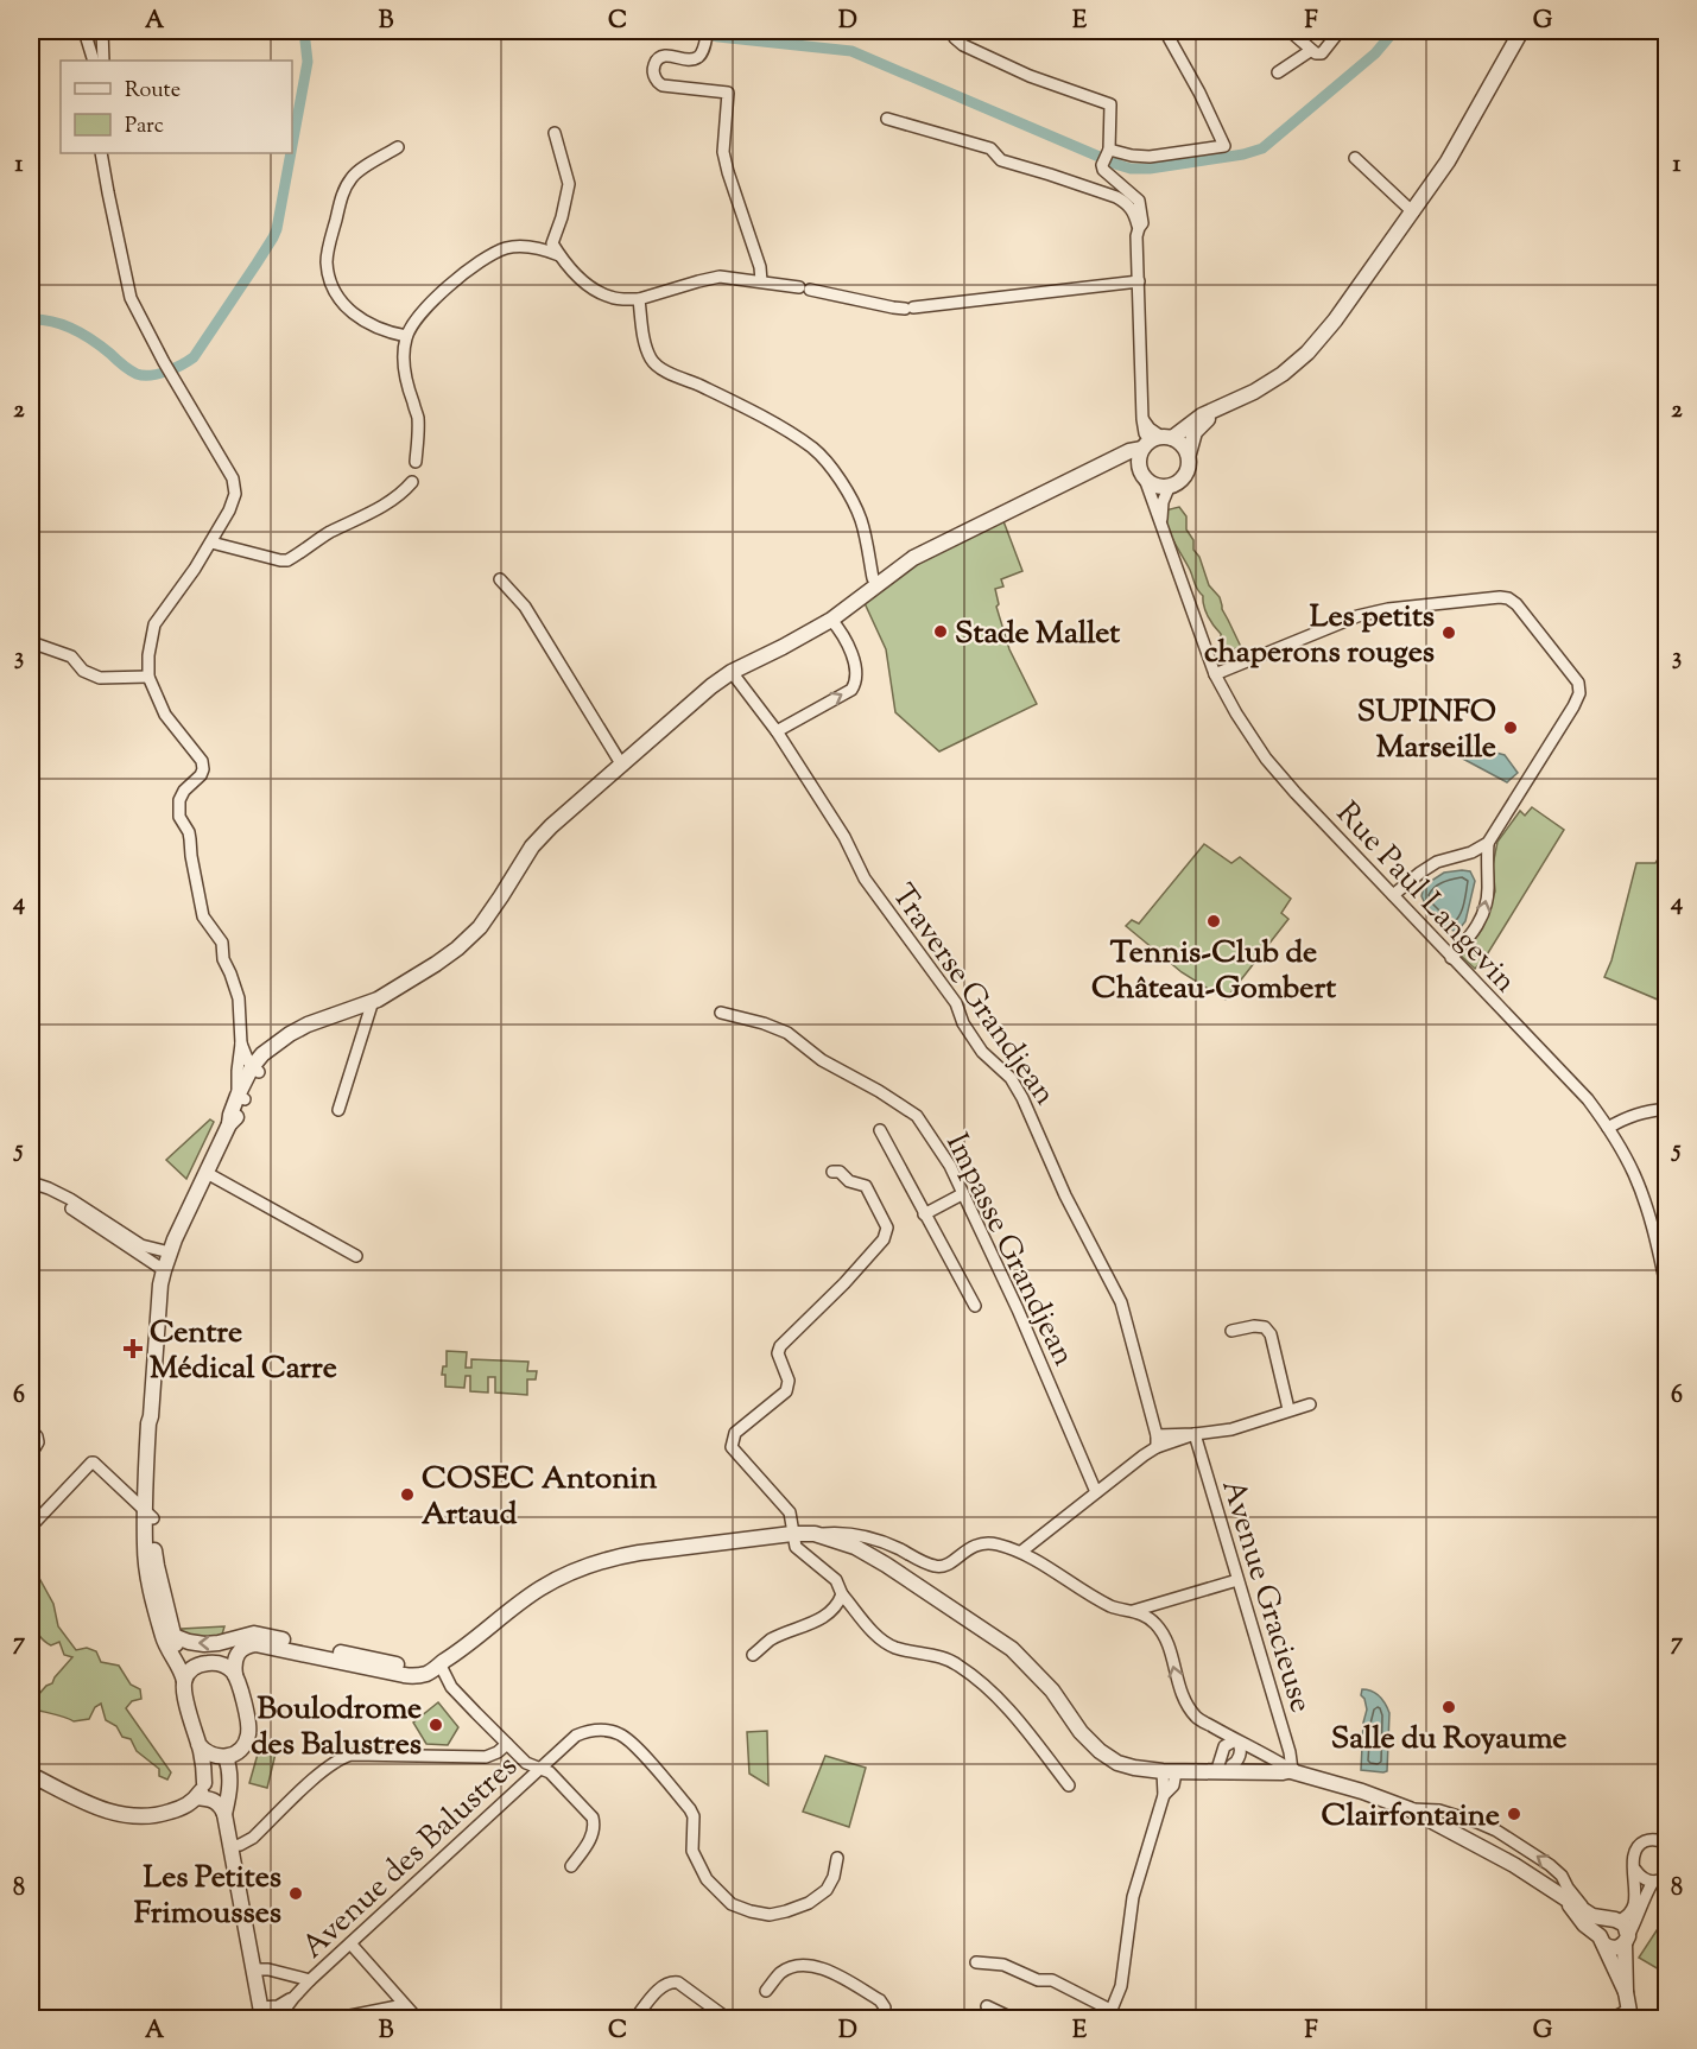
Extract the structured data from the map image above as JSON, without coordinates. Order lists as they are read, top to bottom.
{
  "streets": {
    "street": [
      "Rue Paul Langevin",
      "Traverse Grandjean",
      "Impasse Grandjean",
      "Avenue Gracieuse",
      "Avenue des Balustres"
    ]
  },
  "places": {
    "other": [
      "Stade Mallet",
      "Les petits chaperons rouges",
      "SUPINFO Marseille",
      "Tennis-Club de Château-Gombert",
      "COSEC Antonin Artaud",
      "Salle du Royaume",
      "Boulodrome des Balustres",
      "Clairfontaine",
      "Les Petites Frimousses"
    ],
    "health": ["Centre Médical Carre"]
  },
  "legend": ["Route", "Parc"],
  "grid": {
    "columns": [
      "A",
      "B",
      "C",
      "D",
      "E",
      "F",
      "G"
    ],
    "rows": [
      "1",
      "2",
      "3",
      "4",
      "5",
      "6",
      "7",
      "8"
    ]
  }
}
